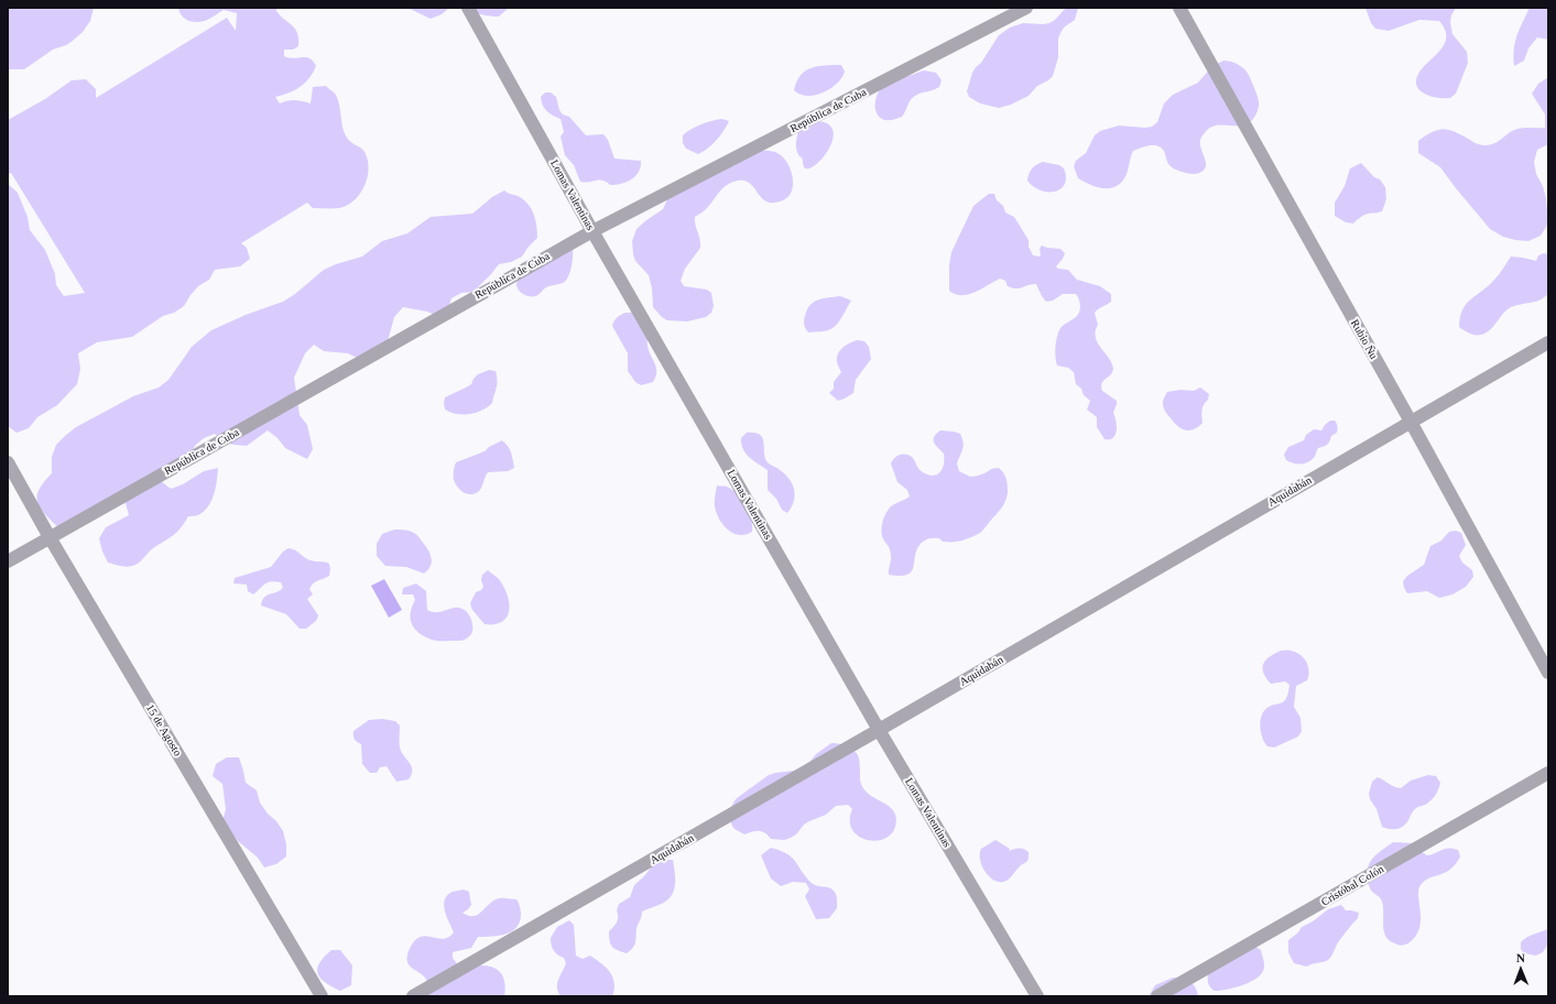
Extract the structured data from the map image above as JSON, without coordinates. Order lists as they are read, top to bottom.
{
  "streets": {
    "street": [
      "República de Cuba",
      "Lomas Valentinas",
      "Rubio Ñu",
      "Aquidabán",
      "15 de Agosto",
      "Cristóbal Colón"
    ]
  },
  "crossings": [
    ["República de Cuba", "Lomas Valentinas"],
    ["República de Cuba", "15 de Agosto"],
    ["Lomas Valentinas", "Aquidabán"],
    ["Rubio Ñu", "Aquidabán"]
  ],
  "north": "top"
}
